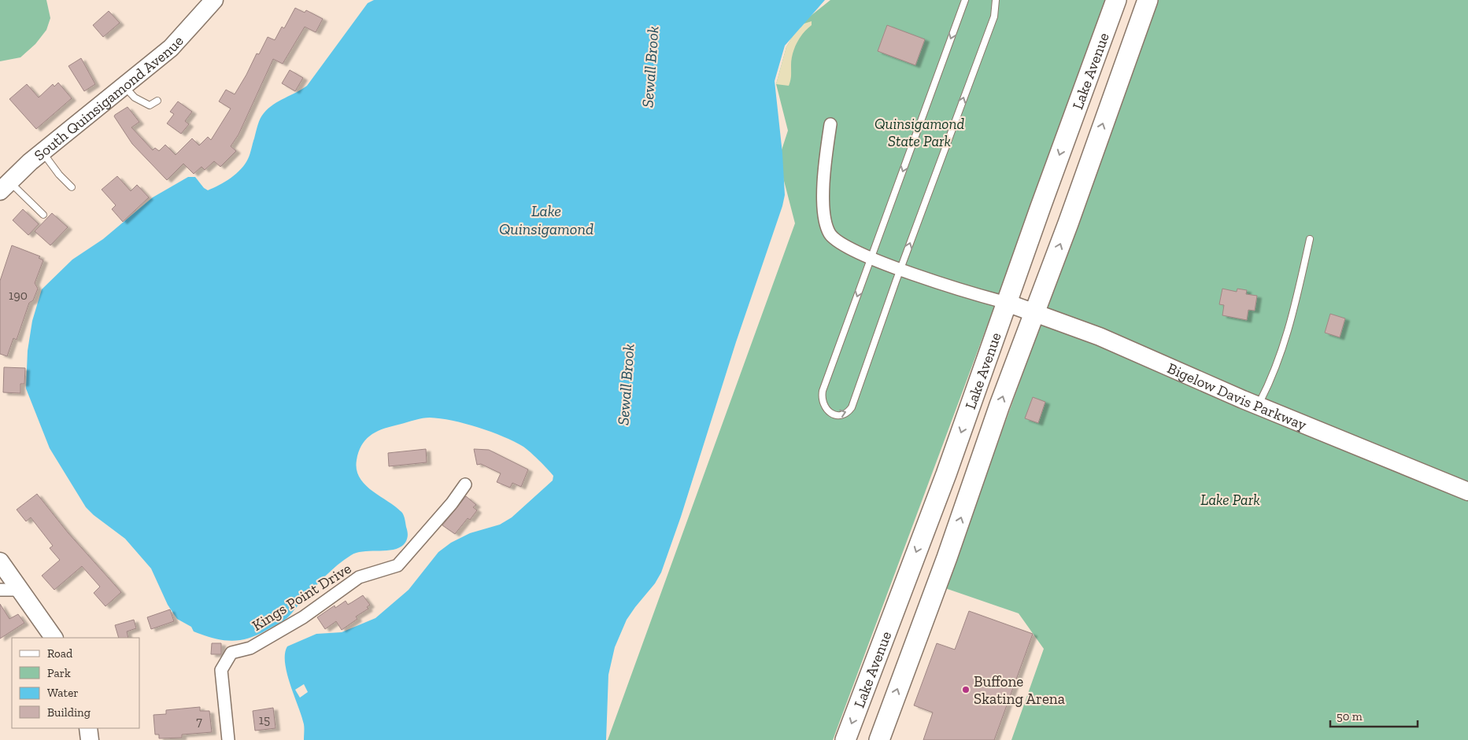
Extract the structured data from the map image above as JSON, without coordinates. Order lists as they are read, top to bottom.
{
  "streets": {
    "main road": ["Lake Avenue", "South Quinsigamond Avenue", "Bigelow Davis Parkway"],
    "street": ["Kings Point Drive"]
  },
  "crossings": [
    ["Lake Avenue", "Bigelow Davis Parkway"]
  ],
  "water": ["Sewall Brook", "Lake Quinsigamond"],
  "parks": ["Quinsigamond State Park", "Lake Park"],
  "places": ["Buffone Skating Arena"],
  "house_numbers": ["190", "15", "7"],
  "legend": [
    "Road",
    "Park",
    "Water",
    "Building"
  ],
  "scale_bar": "50 m"
}
